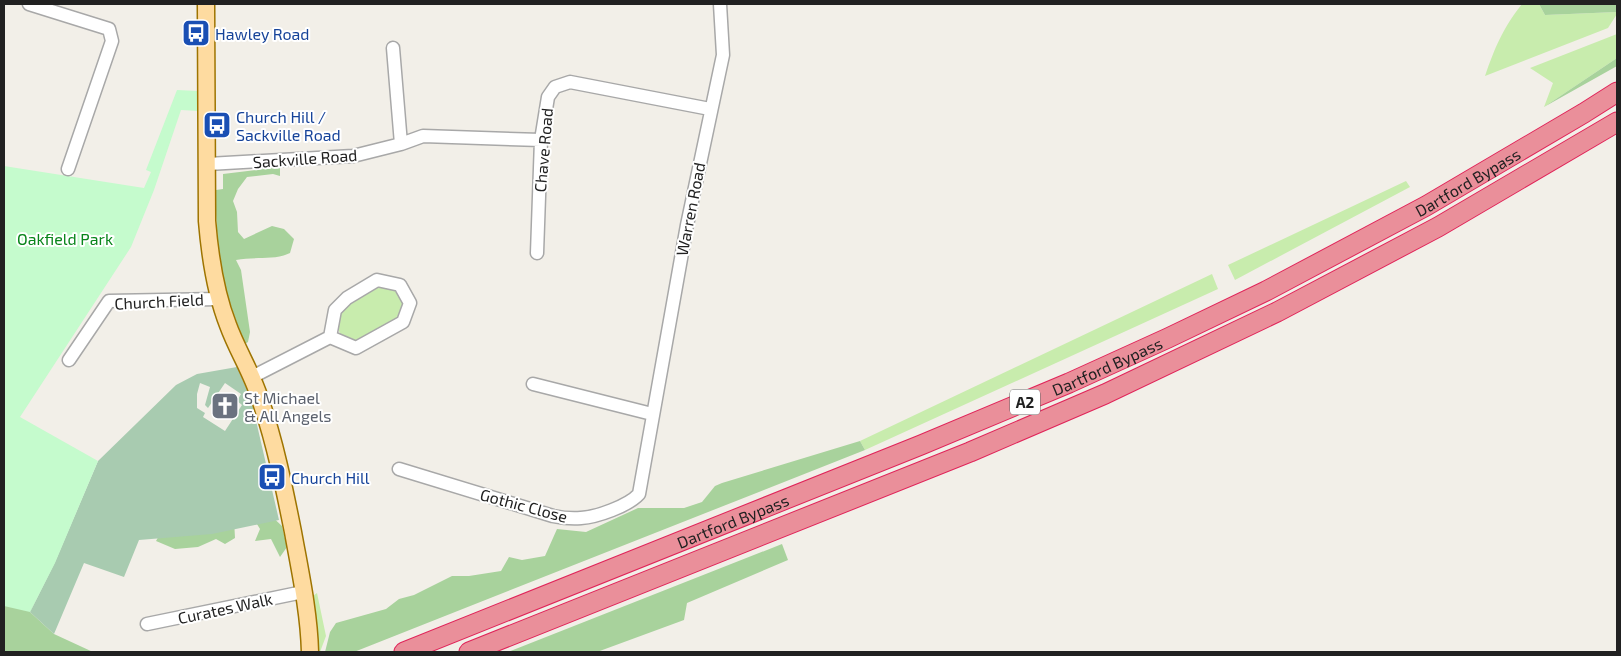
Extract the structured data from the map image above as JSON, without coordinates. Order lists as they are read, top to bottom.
{
  "streets": {
    "highway": ["Dartford Bypass", "A2"],
    "street": [
      "Chave Road",
      "Sackville Road",
      "Warren Road",
      "Church Field",
      "Gothic Close",
      "Curates Walk"
    ]
  },
  "crossings": [
    ["Chave Road", "Sackville Road"],
    ["Chave Road", "Warren Road"],
    ["Warren Road", "Gothic Close"]
  ],
  "parks": ["Oakfield Park"],
  "places": {
    "bus stop": ["Hawley Road", "Church Hill / Sackville Road", "Church Hill"],
    "church": ["St Michael & All Angels"]
  }
}
